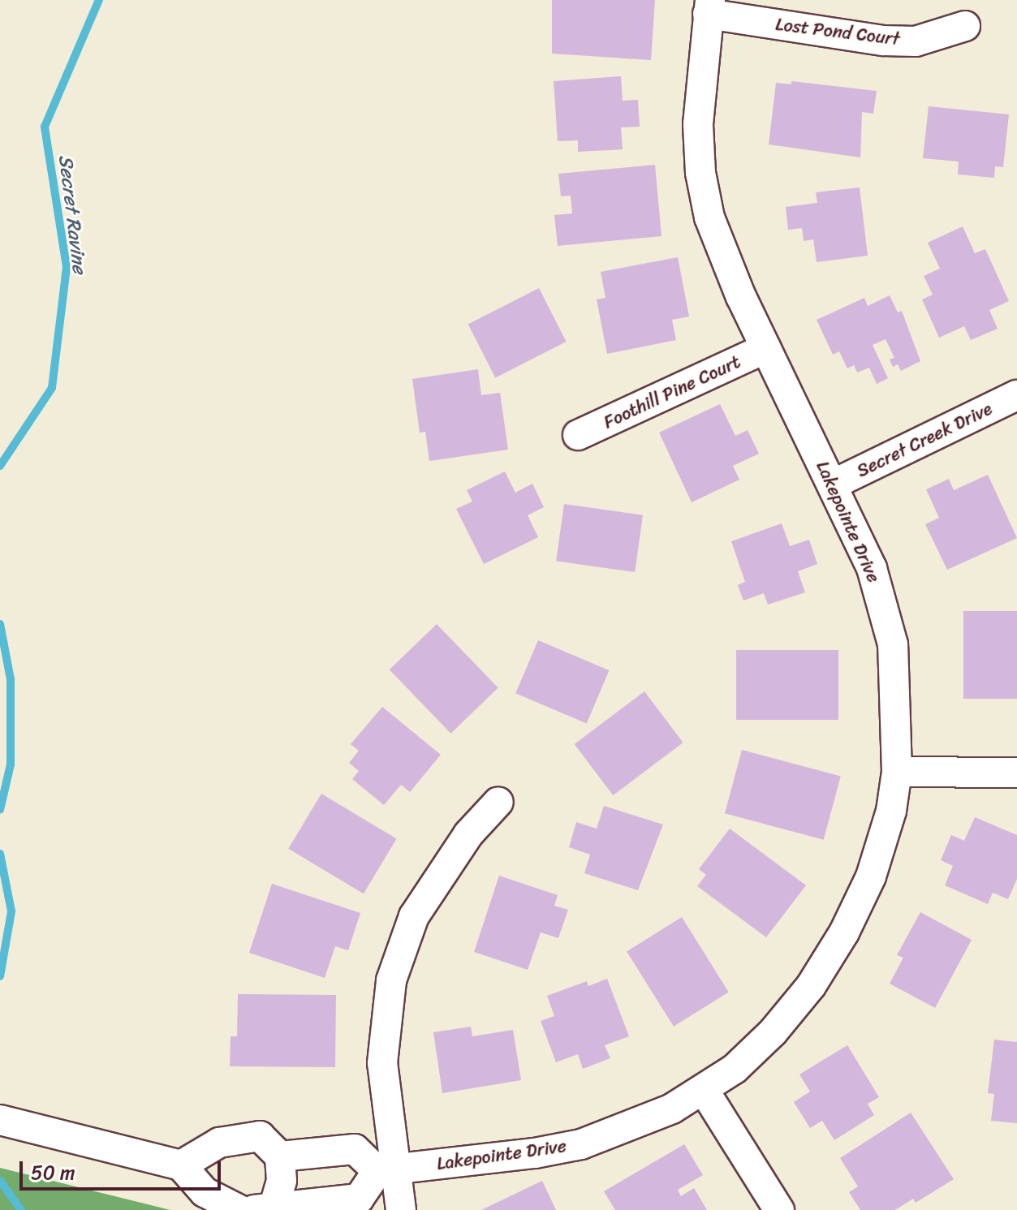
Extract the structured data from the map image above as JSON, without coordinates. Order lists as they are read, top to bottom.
{
  "streets": {
    "street": [
      "Lost Pond Court",
      "Foothill Pine Court",
      "Secret Creek Drive",
      "Lakepointe Drive"
    ]
  },
  "crossings": [
    ["Lost Pond Court", "Lakepointe Drive"],
    ["Foothill Pine Court", "Lakepointe Drive"],
    ["Secret Creek Drive", "Lakepointe Drive"]
  ],
  "water": ["Secret Ravine"],
  "scale_bar": "50 m"
}
